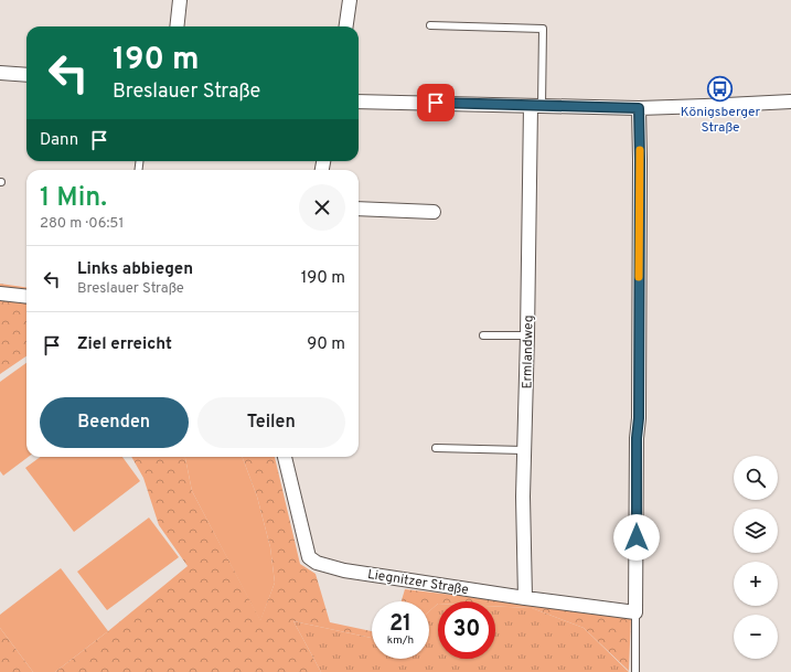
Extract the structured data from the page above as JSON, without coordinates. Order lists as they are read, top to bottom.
{
  "streets": {
    "street": ["Ermlandweg", "Liegnitzer Straße"]
  },
  "crossings": [
    ["Ermlandweg", "Liegnitzer Straße"]
  ],
  "places": {
    "bus stop": ["Königsberger Straße"]
  },
  "page": {
    "turn": ["190 m", "Breslauer Straße"],
    "then": "Dann",
    "heading": ["1 Min.", "280 m · 06:51"],
    "list": [
      {
        "name": "Links abbiegen",
        "note": "Breslauer Straße",
        "value": "190 m"
      },
      {
        "name": "Ziel erreicht",
        "value": "90 m"
      }
    ],
    "buttons": ["Beenden", "Teilen"],
    "map_buttons": ["+", "−"],
    "speed": "21 km/h",
    "limit": "30"
  }
}
